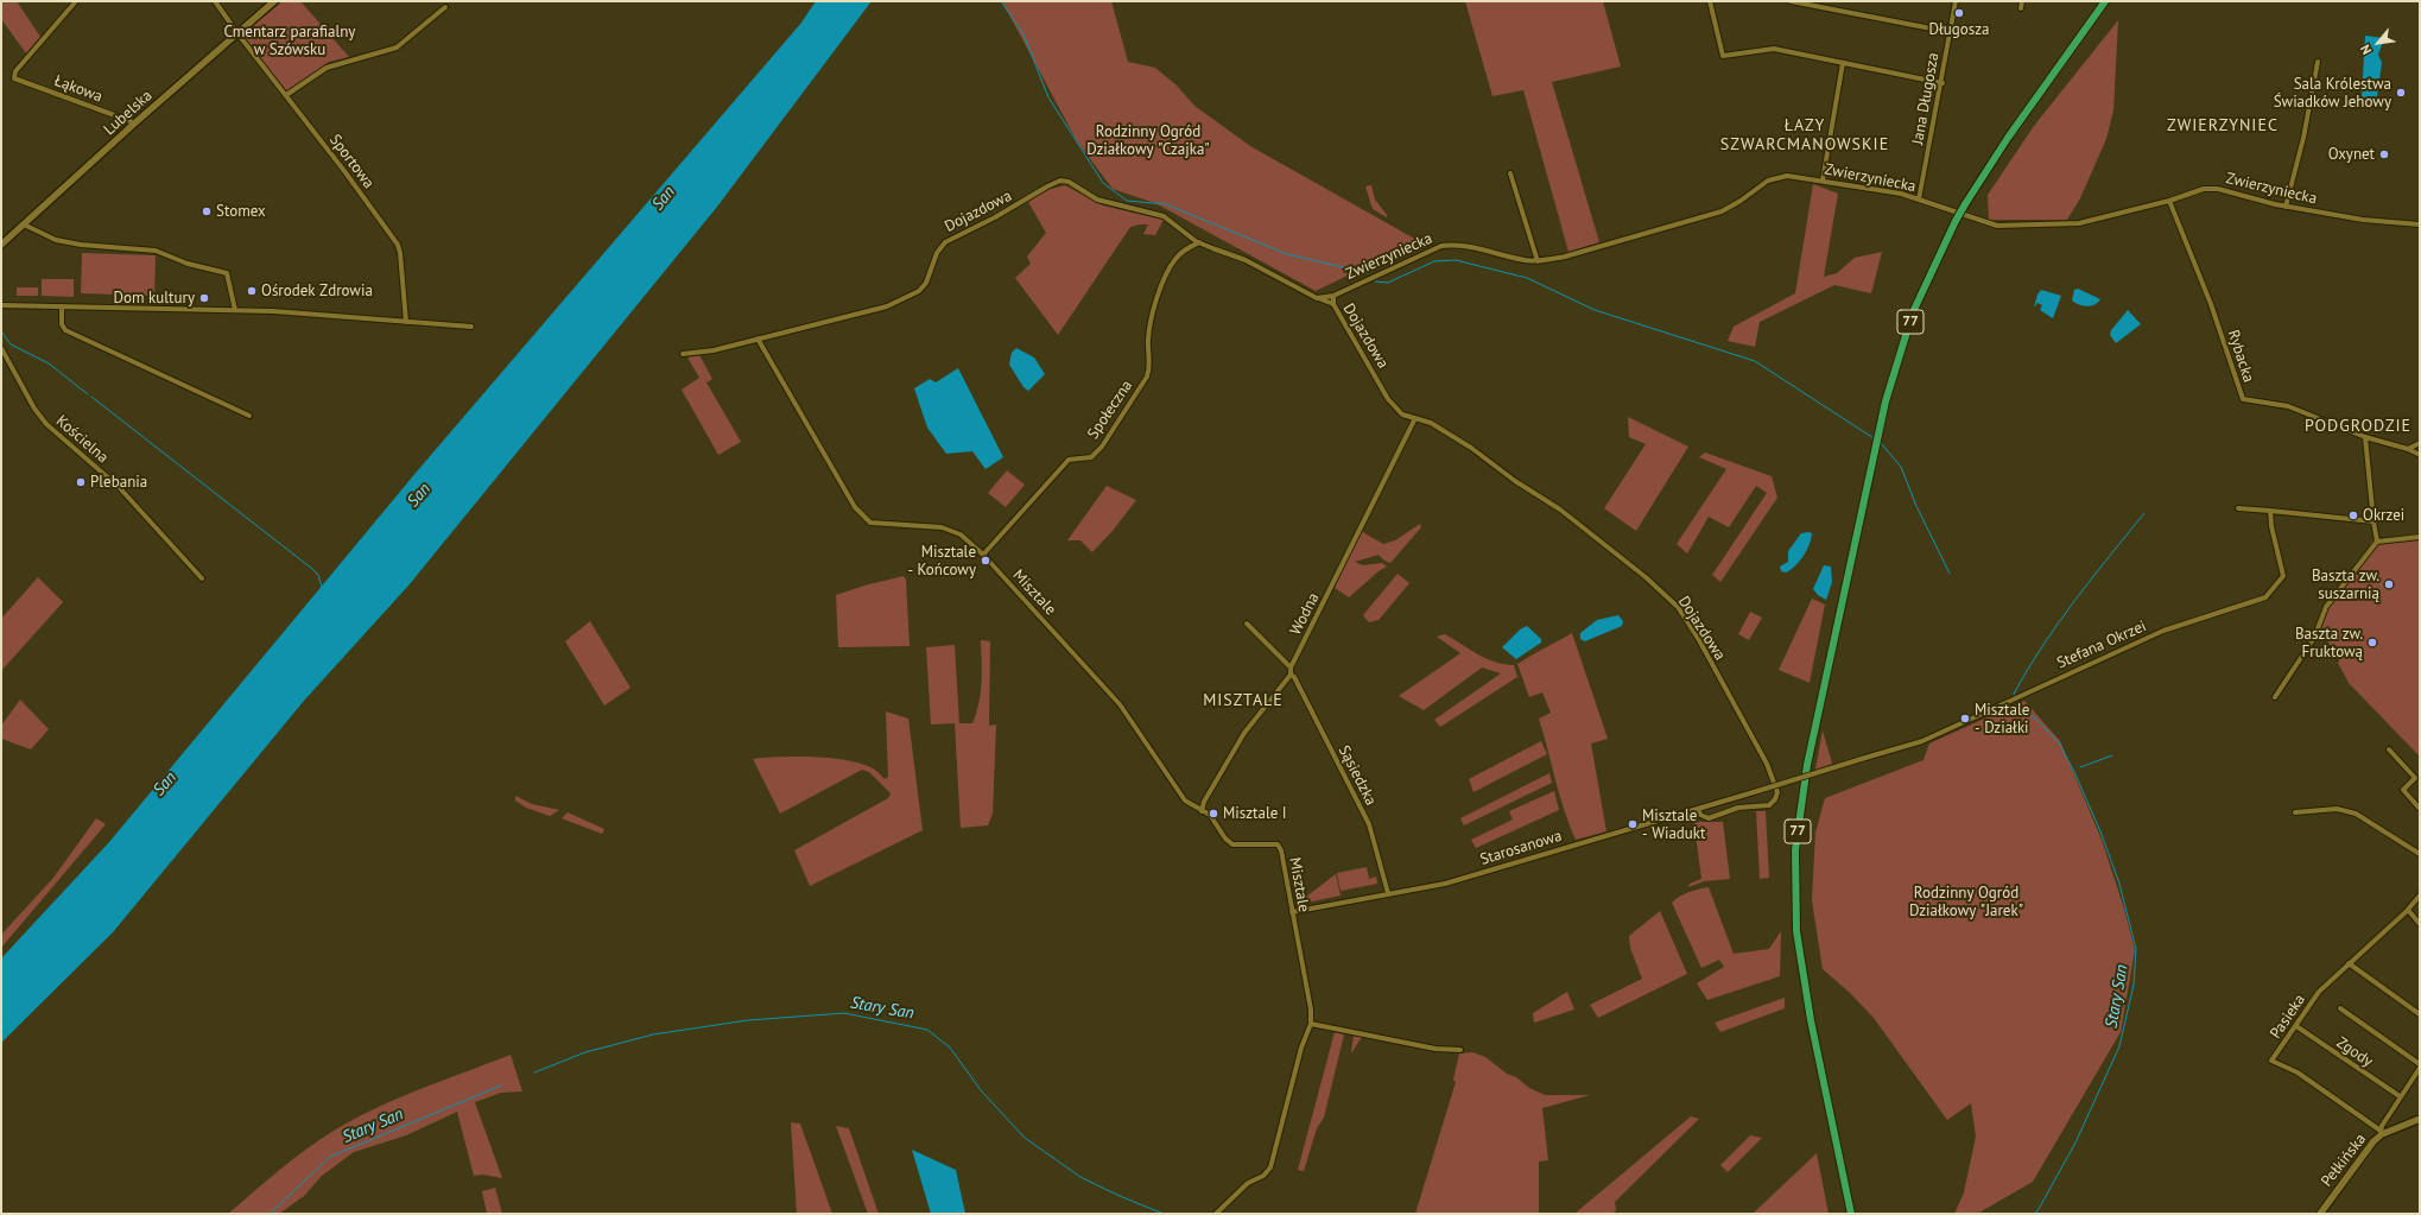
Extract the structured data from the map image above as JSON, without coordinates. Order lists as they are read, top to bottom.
{
  "streets": {
    "main road": ["Lubelska", "77", "Pełkińska"],
    "street": [
      "Łąkowa",
      "Jana Długosza",
      "Sportowa",
      "Zwierzyniecka",
      "Dojazdowa",
      "Rybacka",
      "Społeczna",
      "Kościelna",
      "Misztale",
      "Wodna",
      "Stefana Okrzei",
      "Sąsiedzka",
      "Starosanowa",
      "Pasieka",
      "Zgody"
    ]
  },
  "crossings": [
    ["Łąkowa", "Lubelska"],
    ["Jana Długosza", "Zwierzyniecka"],
    ["Lubelska", "Sportowa"],
    ["Zwierzyniecka", "Dojazdowa"],
    ["Zwierzyniecka", "Rybacka"],
    ["Dojazdowa", "Społeczna"],
    ["Dojazdowa", "Misztale"],
    ["Dojazdowa", "Wodna"],
    ["Dojazdowa", "Starosanowa"],
    ["Społeczna", "Misztale"],
    ["Misztale", "Starosanowa"],
    ["Wodna", "Sąsiedzka"],
    ["Stefana Okrzei", "Starosanowa"],
    ["Sąsiedzka", "Starosanowa"],
    ["Pasieka", "Zgody"],
    ["Pasieka", "Pełkińska"]
  ],
  "districts": [
    "ŁAZY SZWARCMANOWSKIE",
    "ZWIERZYNIEC",
    "PODGRODZIE",
    "MISZTALE"
  ],
  "water": ["San", "Stary San"],
  "parks": ["Cmentarz parafialny w Szówsku", "Rodzinny Ogród Działkowy \"Czajka\"", "Rodzinny Ogród Działkowy \"Jarek\""],
  "places": [
    "Długosza",
    "Sala Królestwa Świadków Jehowy",
    "Oxynet",
    "Stomex",
    "Ośrodek Zdrowia",
    "Dom kultury",
    "Plebania",
    "Okrzei",
    "Misztale - Końcowy",
    "Baszta zw. suszarnią",
    "Baszta zw. Fruktową",
    "Misztale - Działki",
    "Misztale I",
    "Misztale - Wiadukt"
  ],
  "north": "bottom left"
}
